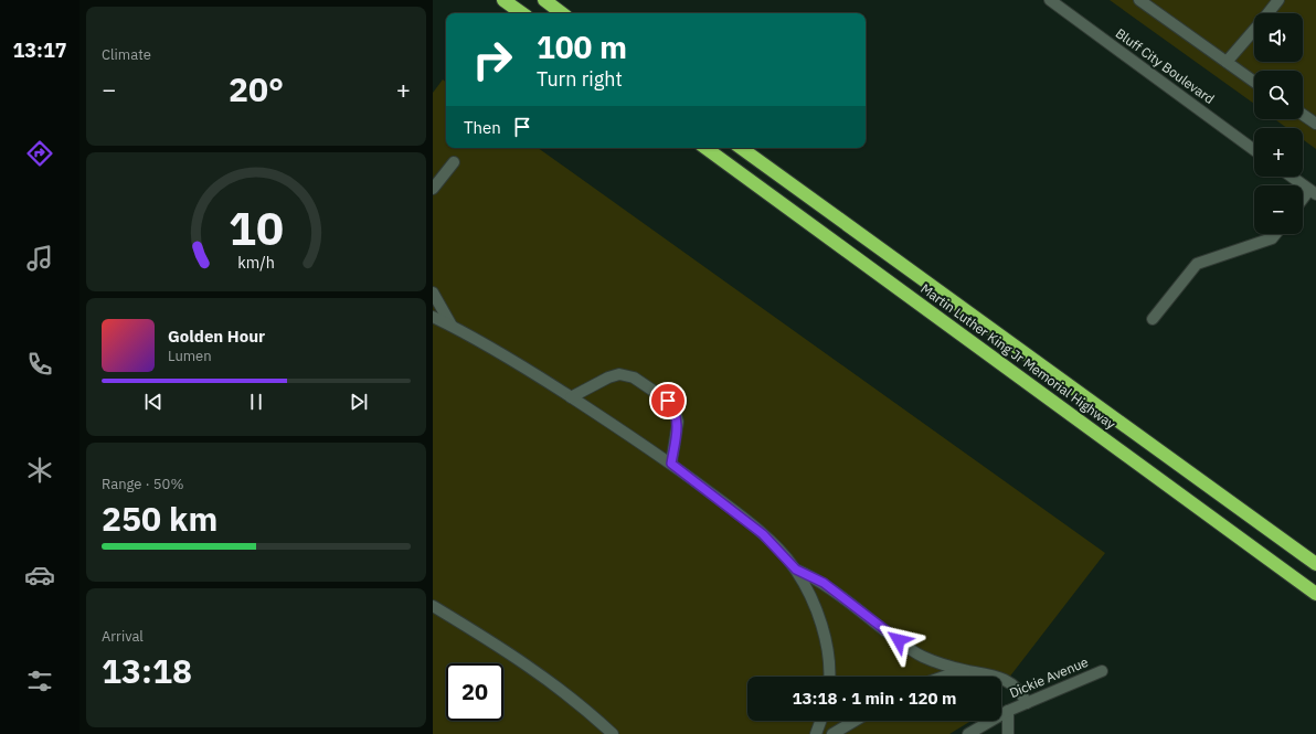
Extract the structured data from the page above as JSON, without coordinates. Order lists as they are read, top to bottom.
{
  "streets": {
    "highway": ["Martin Luther King Jr Memorial Highway"],
    "street": ["Bluff City Boulevard", "Dickie Avenue"]
  },
  "page": {
    "tabs": "13:17",
    "tile": [
      "Climate",
      ["Range · 50%", "250 km"],
      ["Arrival", "13:18"]
    ],
    "map_buttons": ["+", "−"],
    "turn": ["100 m", "Turn right"],
    "heat": ["−", "20°", "+"],
    "then": "Then",
    "song": ["Golden Hour", "Lumen"],
    "limit": "20",
    "trip": "13:18 · 1 min · 120 m",
    "gauge": ["10", "km/h"]
  }
}
